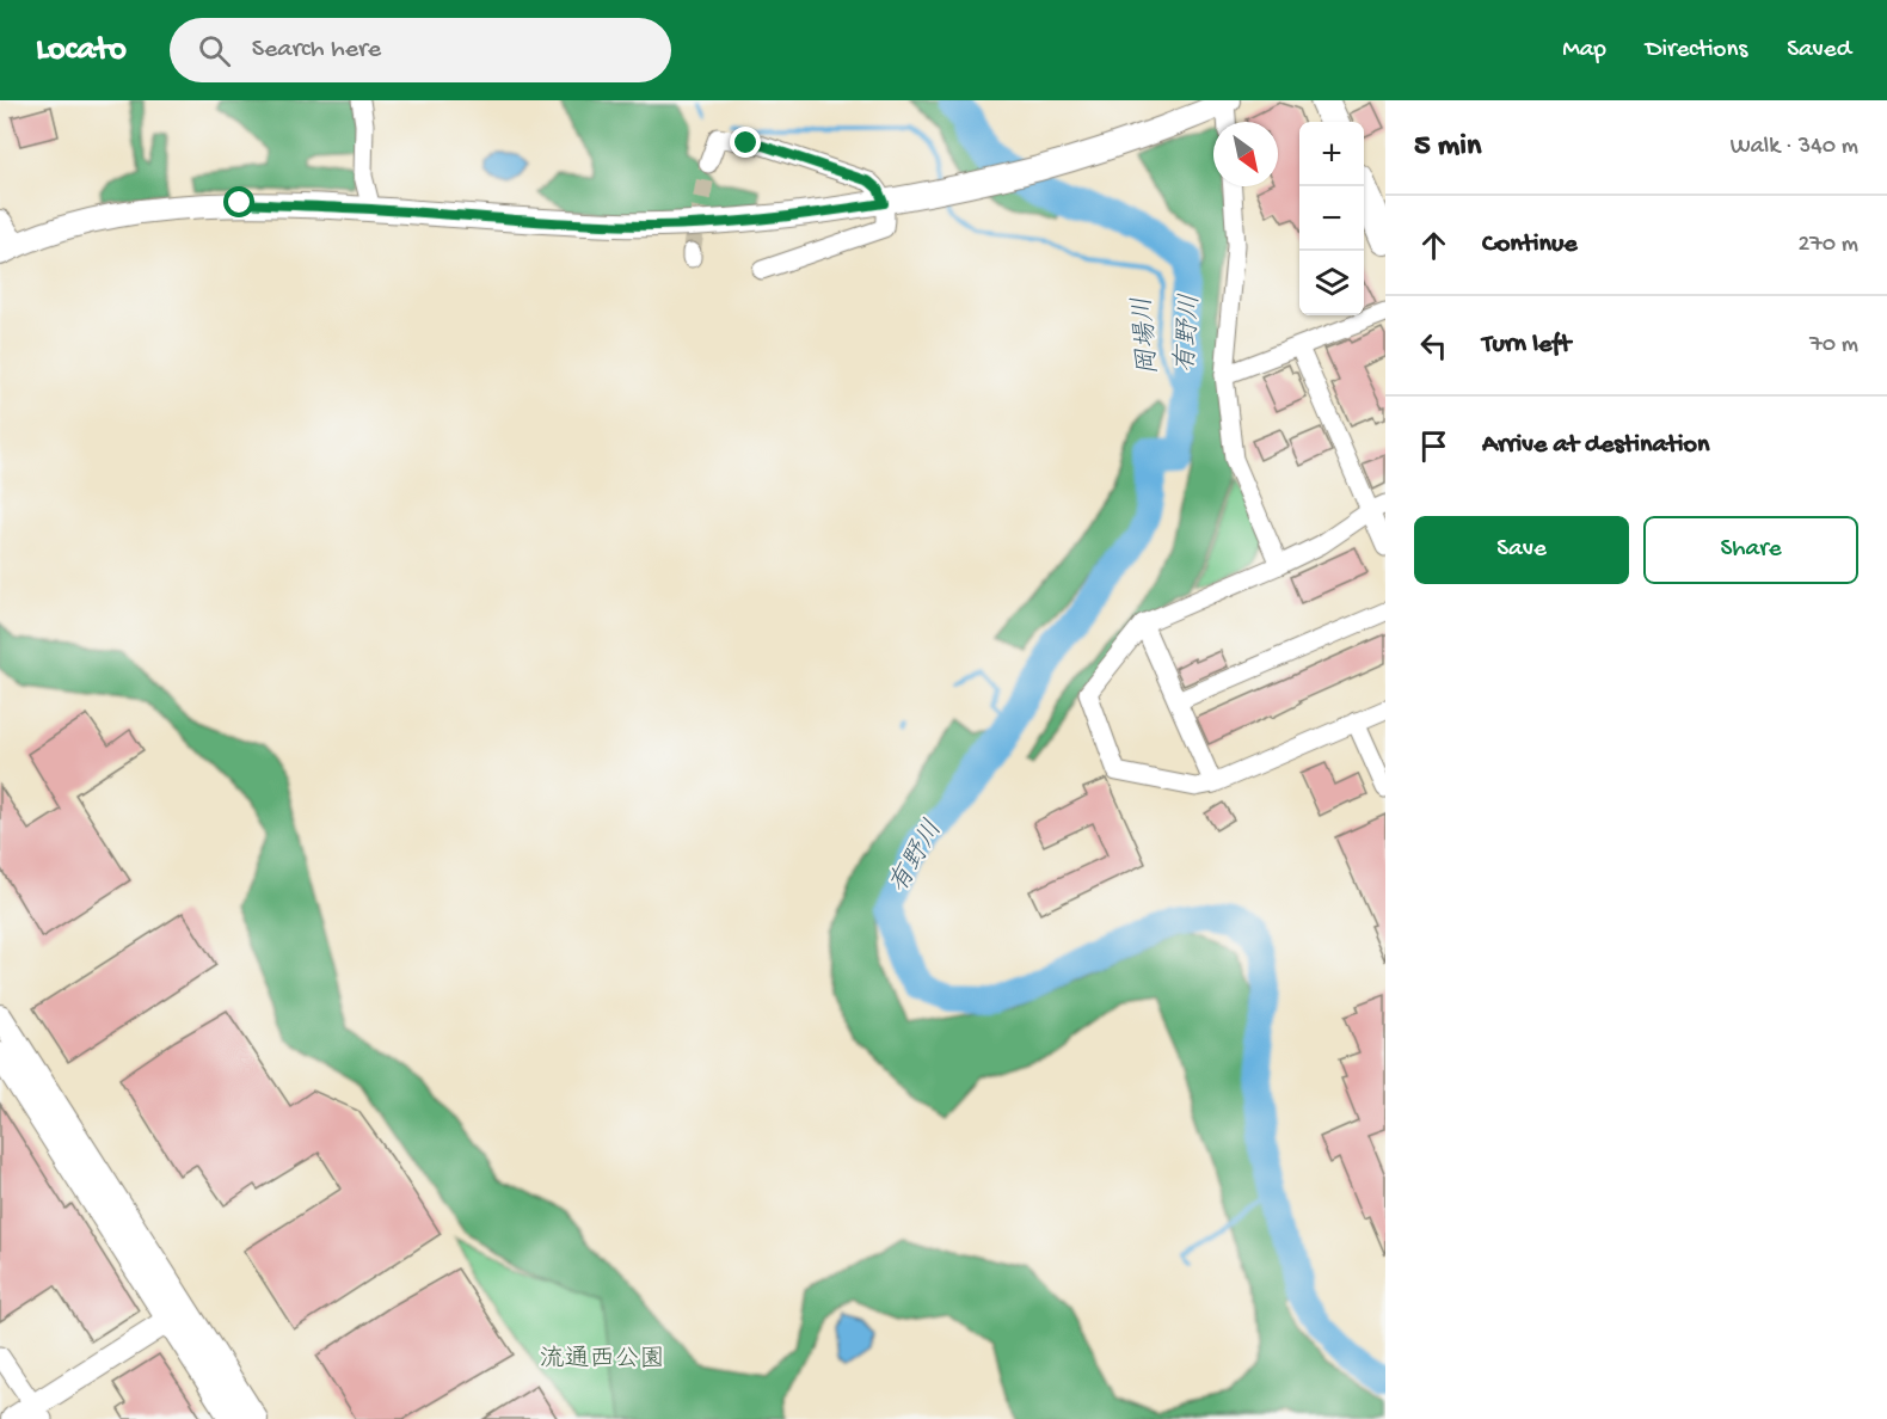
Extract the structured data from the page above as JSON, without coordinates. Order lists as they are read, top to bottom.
{
  "water": ["有野川", "岡場川"],
  "parks": ["流通西公園"],
  "north": "bottom right",
  "page": {
    "header": "Locato",
    "search": "Search here",
    "nav": ["Map", "Directions", "Saved"],
    "heading": ["5 min", "Walk · 340 m"],
    "map_buttons": ["+", "−"],
    "list": [
      ["Continue", "270 m"],
      ["Turn left", "70 m"],
      "Arrive at destination"
    ],
    "buttons": ["Save", "Share"]
  }
}
